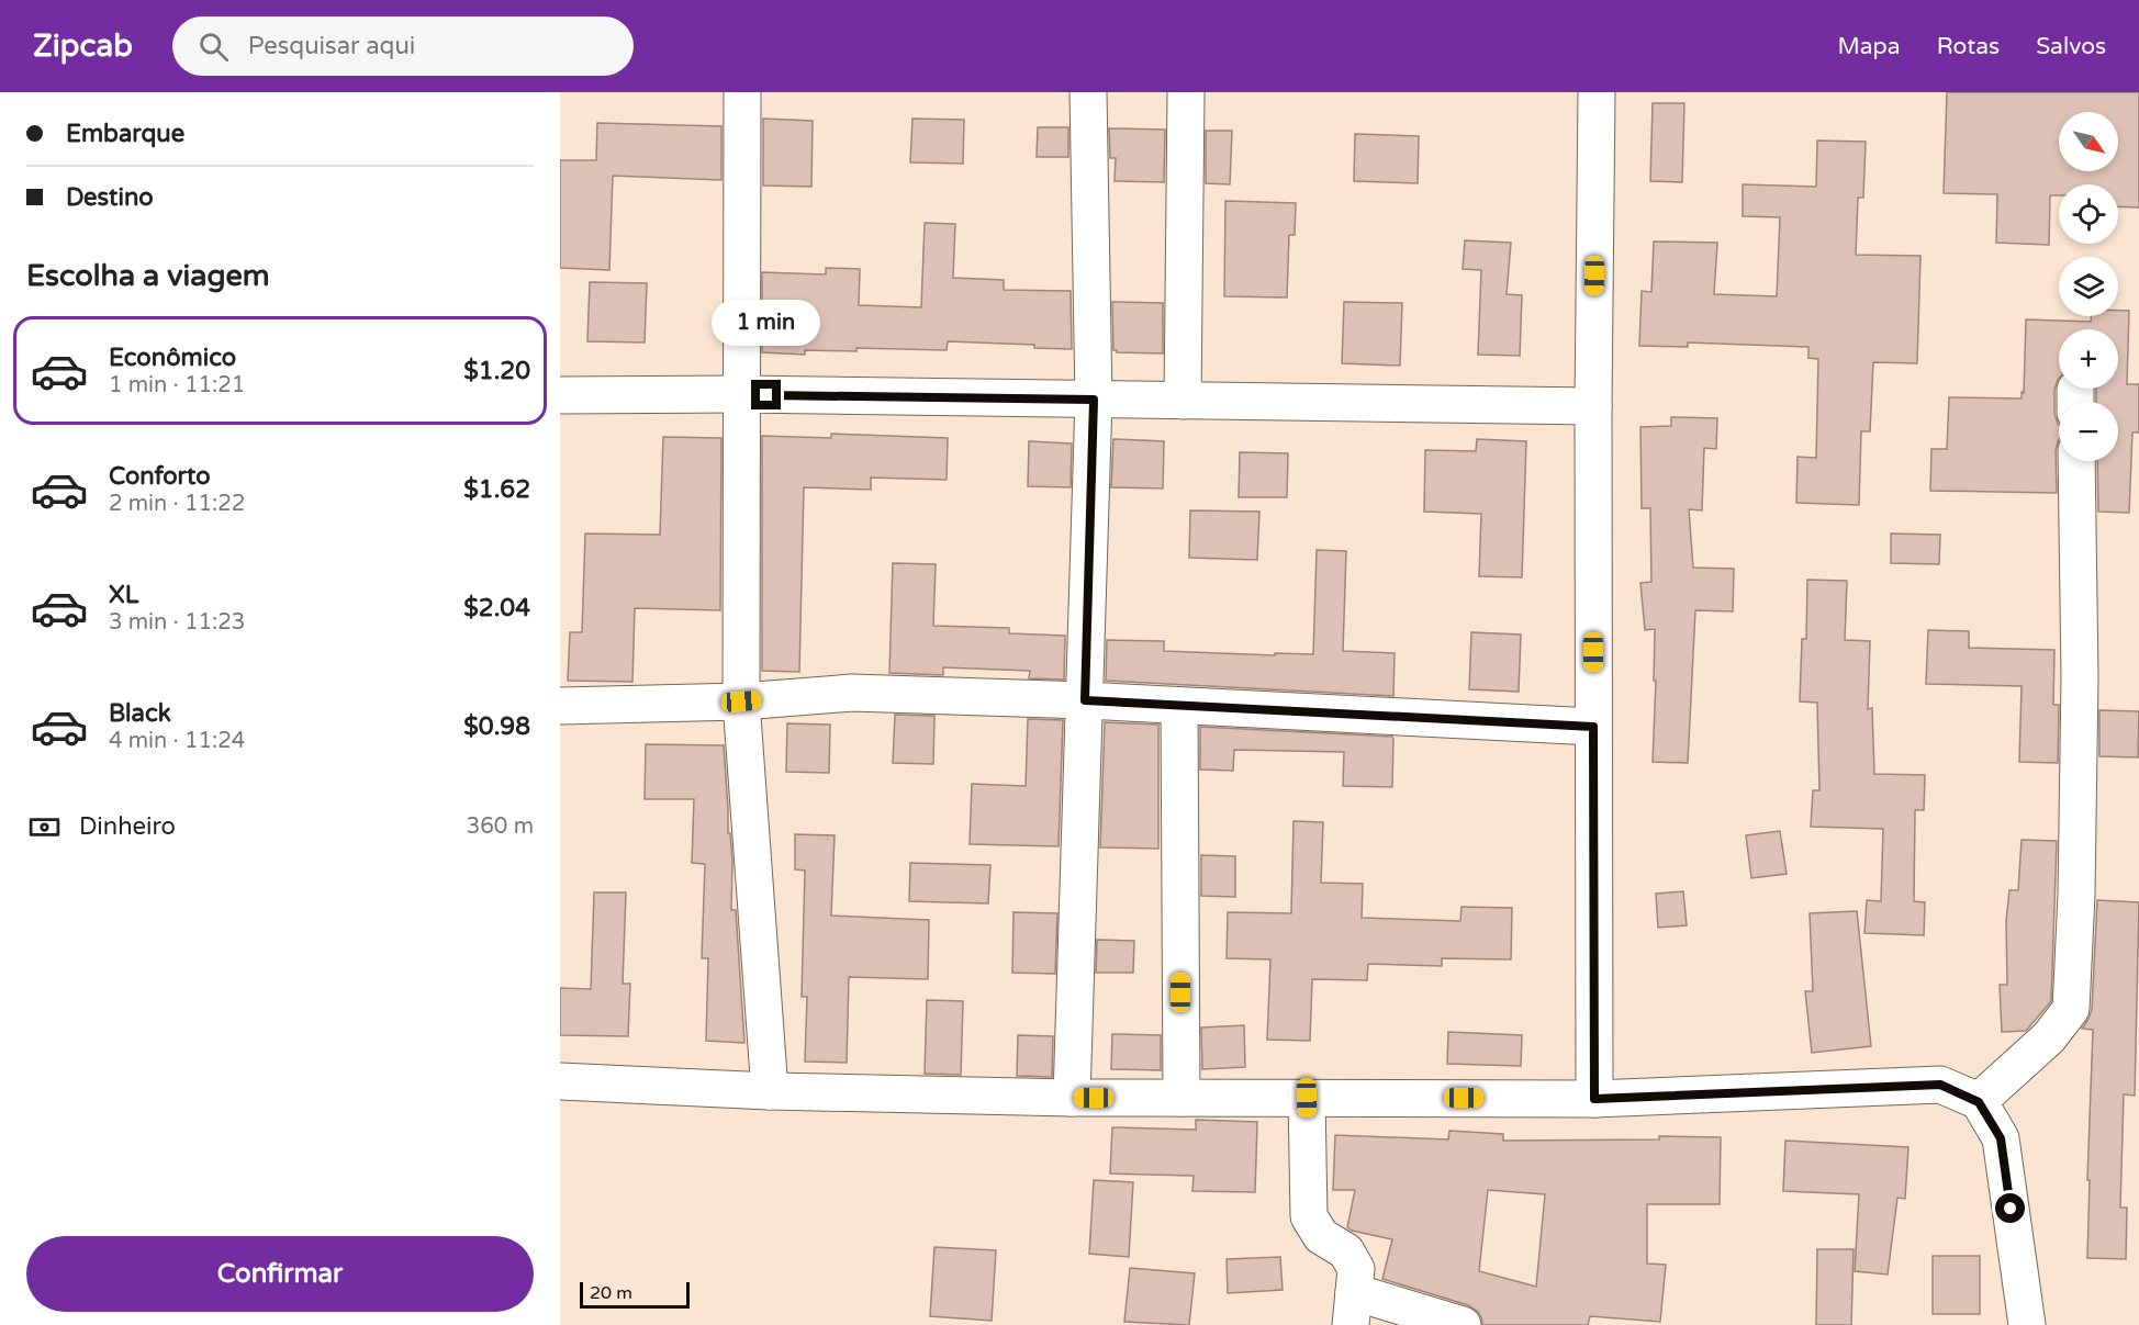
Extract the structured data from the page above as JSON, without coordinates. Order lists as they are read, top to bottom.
{
  "scale_bar": "20 m",
  "north": "bottom right",
  "page": {
    "header": "Zipcab",
    "search": "Pesquisar aqui",
    "nav": ["Mapa", "Rotas", "Salvos"],
    "banner": ["Embarque", "Destino"],
    "map_buttons": ["+", "−"],
    "heading": "Escolha a viagem",
    "bubble": "1 min",
    "list": [
      {
        "name": "Econômico",
        "note": "1 min · 11:21",
        "value": "$1.20"
      },
      {
        "name": "Conforto",
        "note": "2 min · 11:22",
        "value": "$1.62"
      },
      {
        "name": "XL",
        "note": "3 min · 11:23",
        "value": "$2.04"
      },
      {
        "name": "Black",
        "note": "4 min · 11:24",
        "value": "$0.98"
      }
    ],
    "pay": ["Dinheiro", "360 m"],
    "buttons": "Confirmar",
    "scale": "20 m"
  }
}
